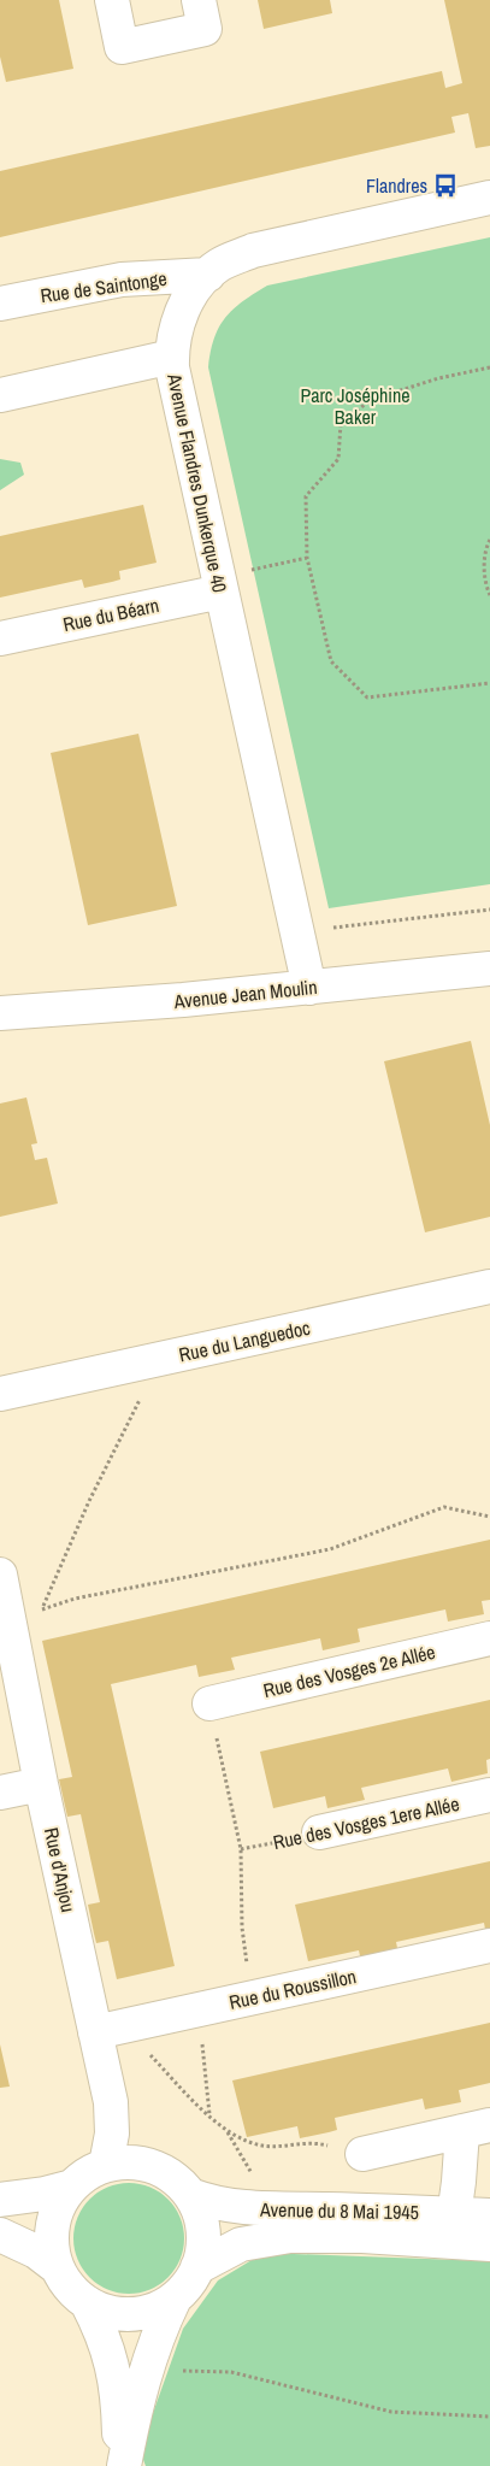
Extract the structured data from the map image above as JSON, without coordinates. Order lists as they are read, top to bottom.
{
  "streets": {
    "street": [
      "Rue de Saintonge",
      "Avenue Flandres Dunkerque 40",
      "Rue du Béarn",
      "Avenue Jean Moulin",
      "Rue du Languedoc",
      "Rue des Vosges 2e Allée",
      "Rue des Vosges 1ere Allée",
      "Rue d'Anjou",
      "Rue du Roussillon",
      "Avenue du 8 Mai 1945"
    ]
  },
  "crossings": [
    ["Rue de Saintonge", "Avenue Flandres Dunkerque 40"],
    ["Avenue Flandres Dunkerque 40", "Rue du Béarn"],
    ["Avenue Flandres Dunkerque 40", "Avenue Jean Moulin"],
    ["Rue d'Anjou", "Rue du Roussillon"],
    ["Rue d'Anjou", "Avenue du 8 Mai 1945"]
  ],
  "parks": ["Parc Joséphine Baker"],
  "places": {
    "bus stop": ["Flandres"]
  }
}
